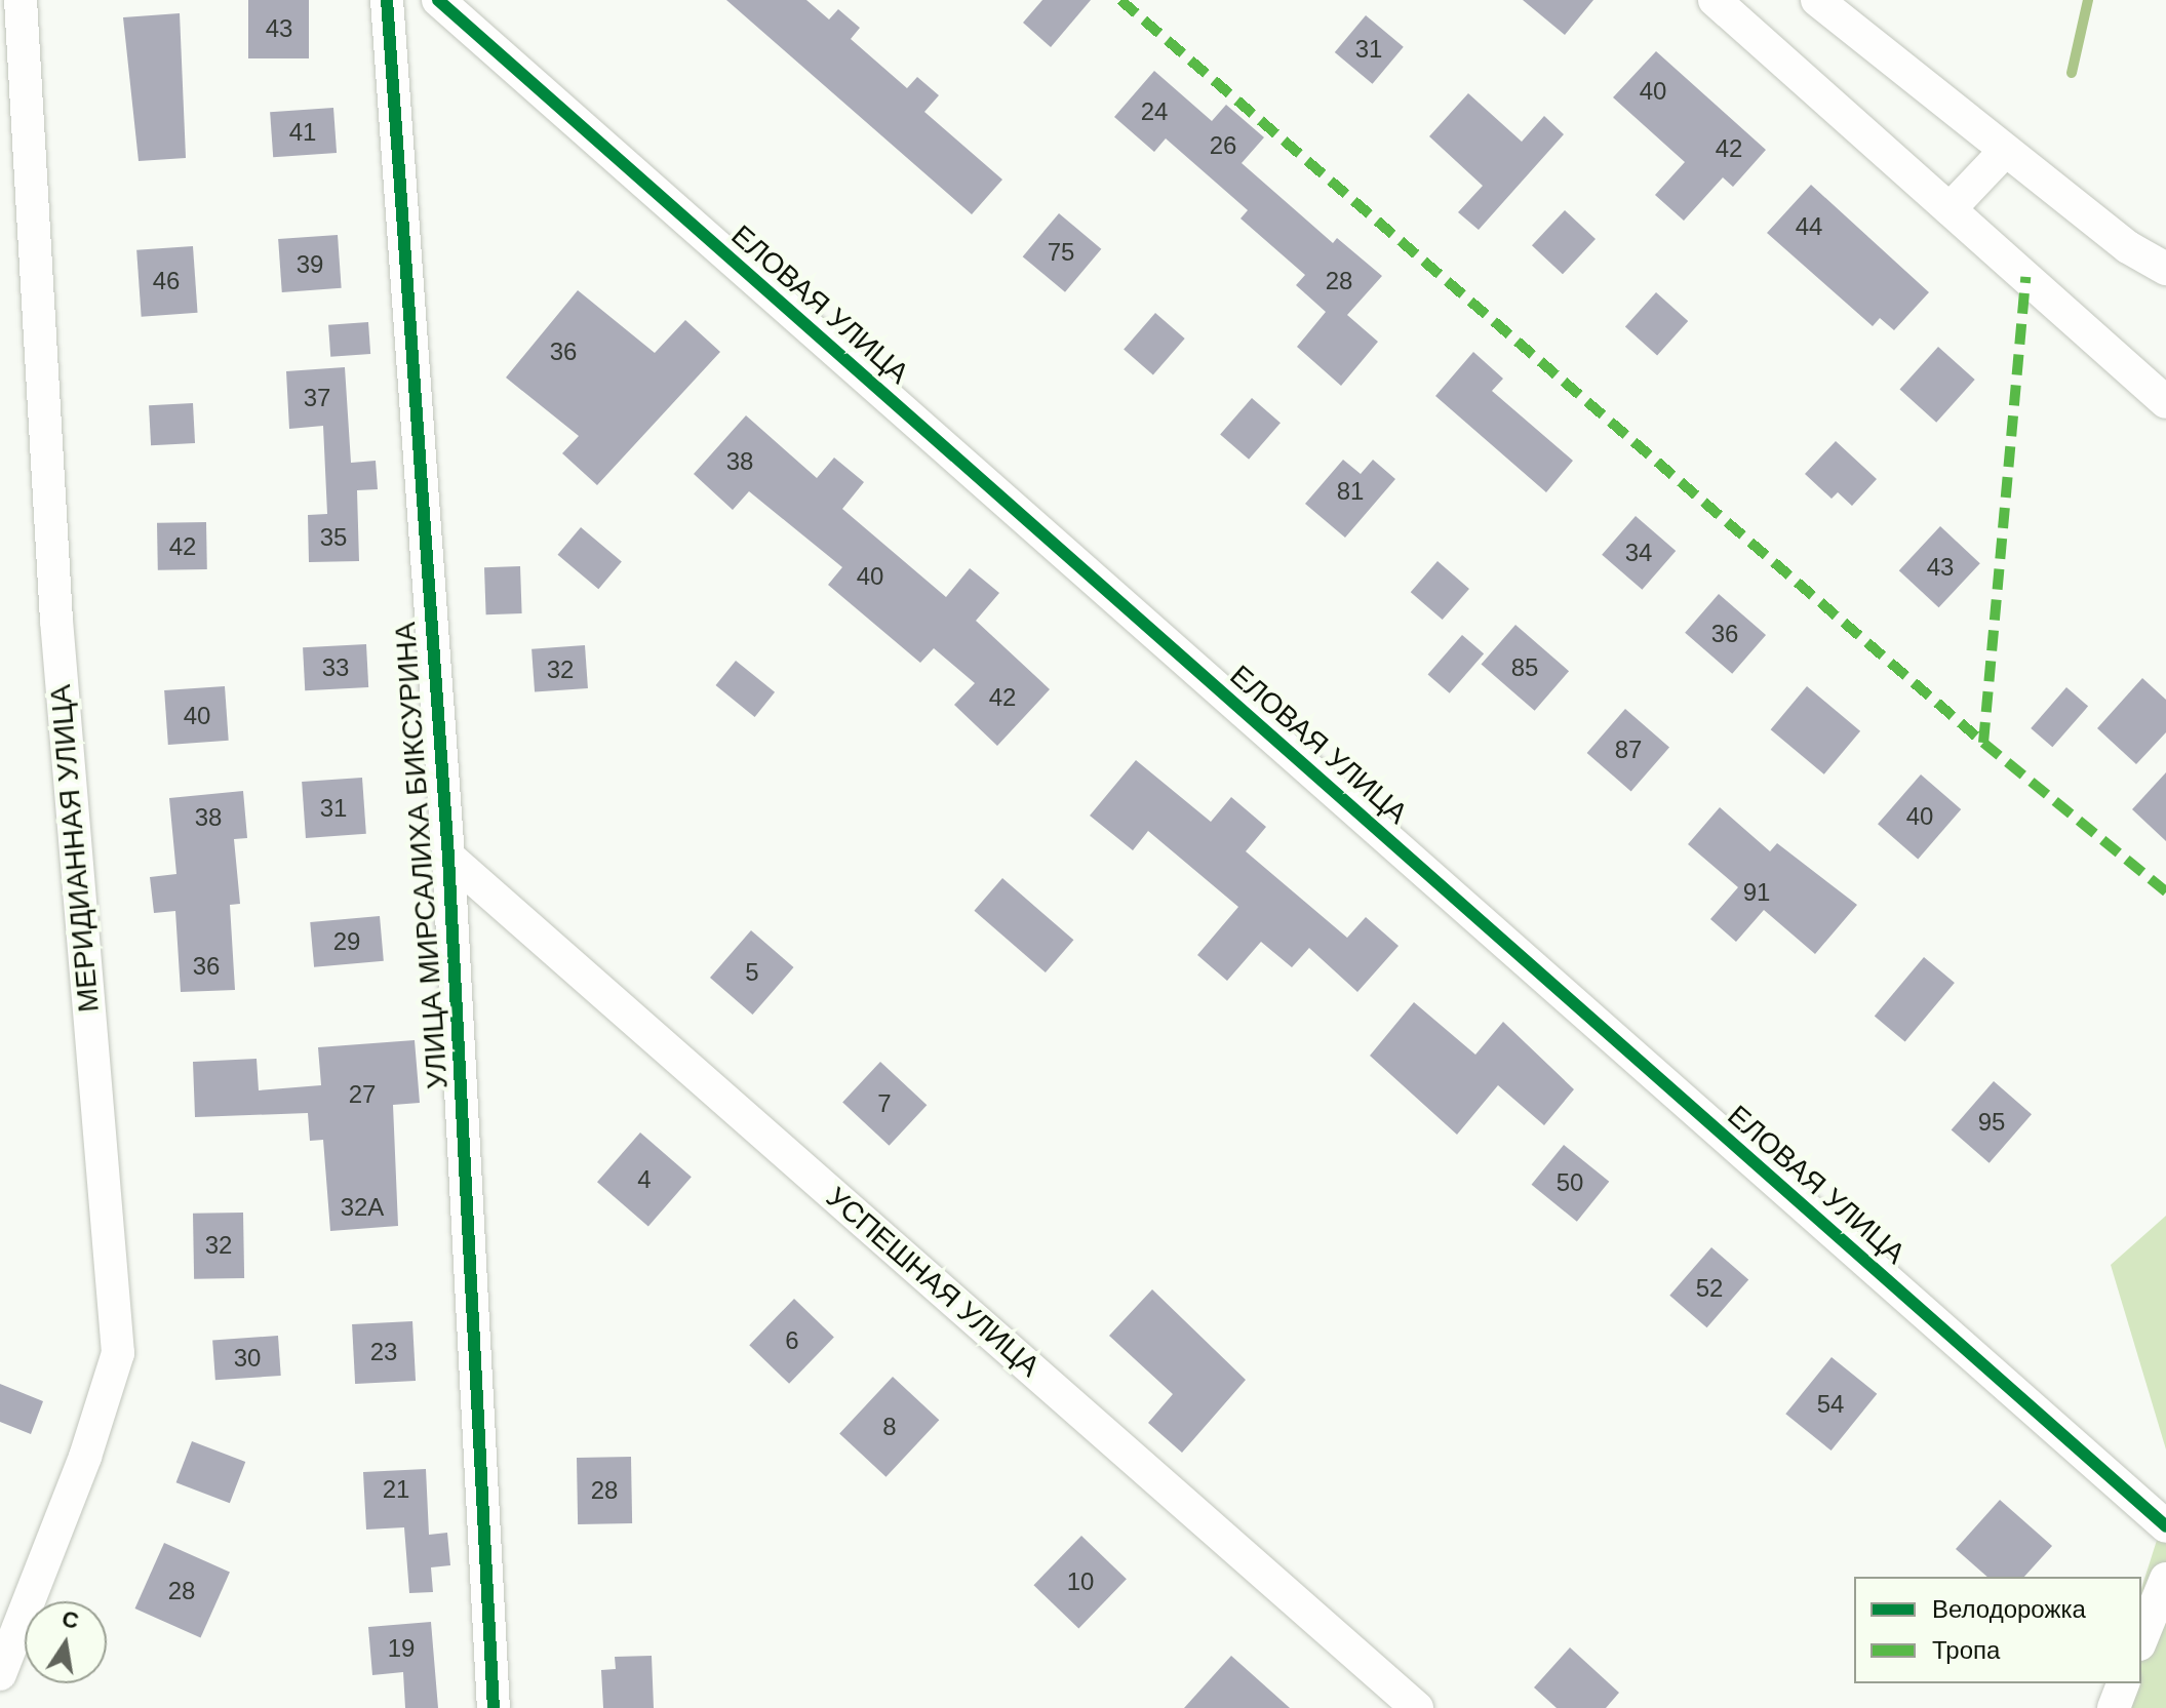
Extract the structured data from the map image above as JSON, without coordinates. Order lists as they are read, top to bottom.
{
  "streets": {
    "street": [
      "ЕЛОВАЯ УЛИЦА",
      "МЕРИДИАННАЯ УЛИЦА",
      "УЛИЦА МИРСАЛИХА БИКСУРИНА",
      "УСПЕШНАЯ УЛИЦА"
    ]
  },
  "crossings": [
    ["УЛИЦА МИРСАЛИХА БИКСУРИНА", "УСПЕШНАЯ УЛИЦА"]
  ],
  "house_numbers": [
    "43",
    "31",
    "40",
    "24",
    "41",
    "26",
    "42",
    "44",
    "75",
    "39",
    "46",
    "28",
    "36",
    "37",
    "38",
    "81",
    "35",
    "42",
    "34",
    "43",
    "40",
    "36",
    "33",
    "85",
    "32",
    "42",
    "40",
    "87",
    "31",
    "40",
    "38",
    "91",
    "29",
    "36",
    "5",
    "27",
    "7",
    "95",
    "4",
    "50",
    "32А",
    "32",
    "52",
    "6",
    "23",
    "30",
    "54",
    "8",
    "21",
    "28",
    "10",
    "28",
    "19"
  ],
  "legend": ["Велодорожка", "Тропа"],
  "north": "top"
}
